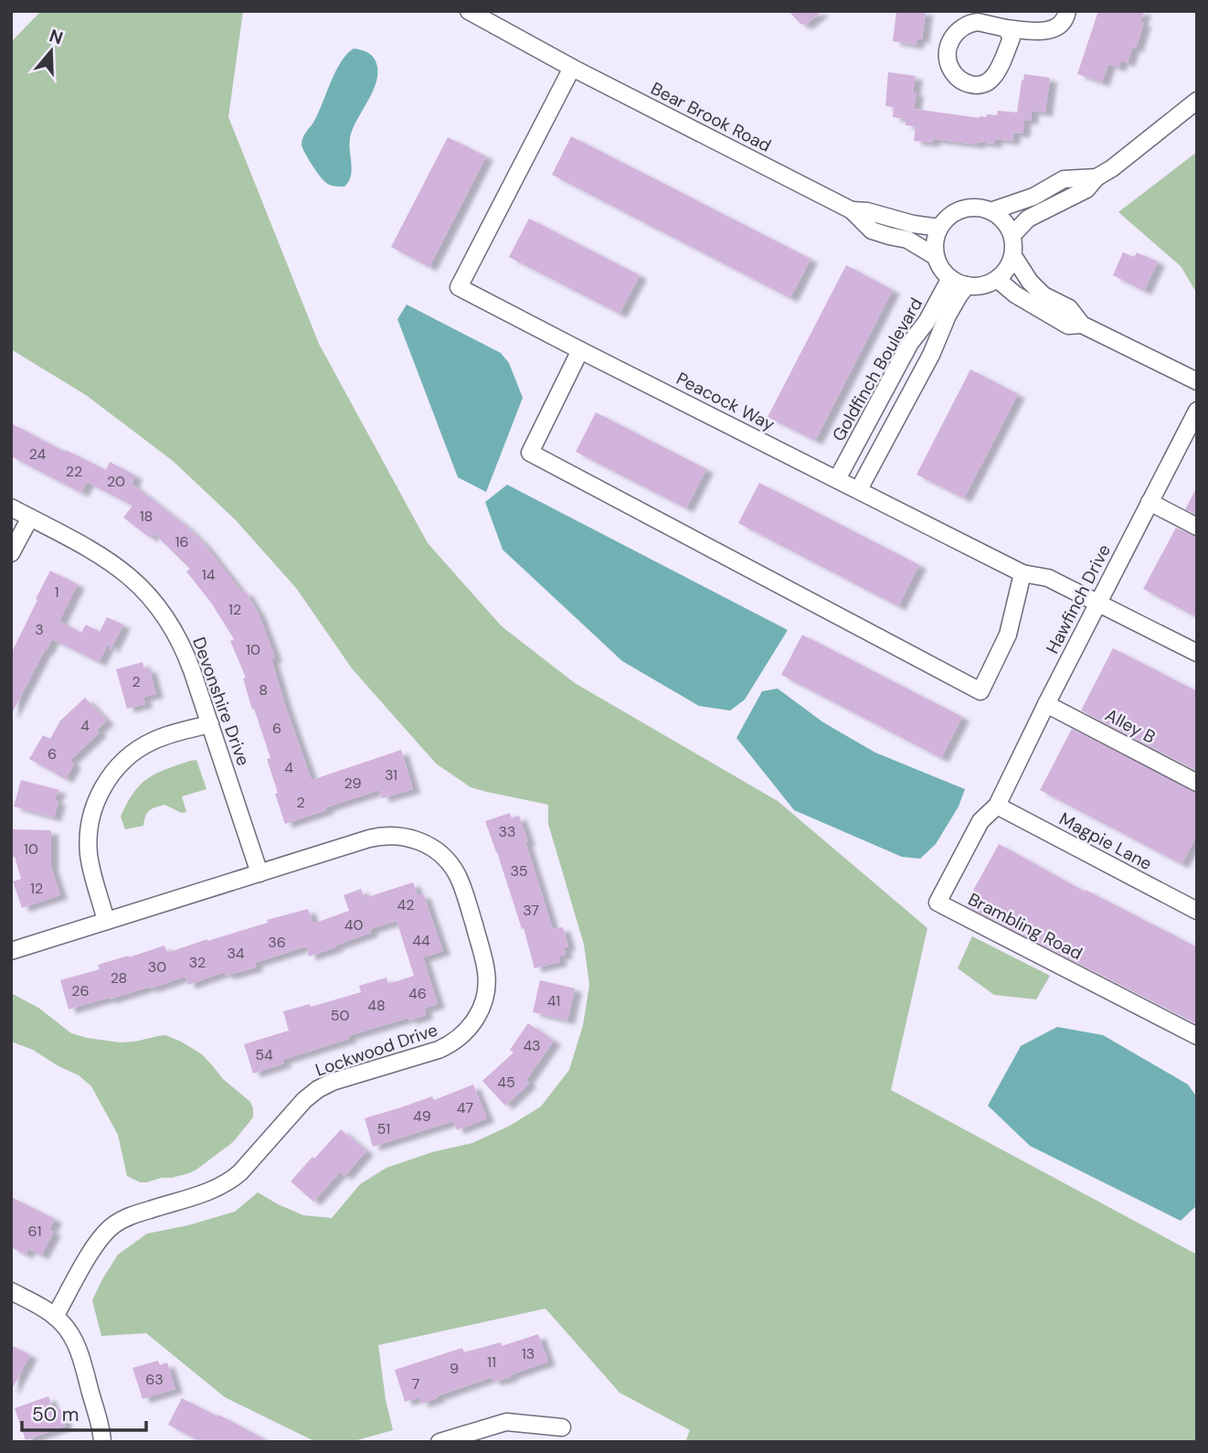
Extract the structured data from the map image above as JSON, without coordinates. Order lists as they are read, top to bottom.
{
  "streets": {
    "street": [
      "Bear Brook Road",
      "Goldfinch Boulevard",
      "Peacock Way",
      "Hawfinch Drive",
      "Devonshire Drive",
      "Alley B",
      "Magpie Lane",
      "Brambling Road",
      "Lockwood Drive"
    ]
  },
  "crossings": [
    ["Bear Brook Road", "Goldfinch Boulevard"],
    ["Bear Brook Road", "Peacock Way"],
    ["Goldfinch Boulevard", "Peacock Way"],
    ["Peacock Way", "Hawfinch Drive"],
    ["Hawfinch Drive", "Alley B"],
    ["Hawfinch Drive", "Magpie Lane"],
    ["Hawfinch Drive", "Brambling Road"],
    ["Devonshire Drive", "Lockwood Drive"],
    ["Magpie Lane", "Brambling Road"]
  ],
  "house_numbers": [
    "24",
    "22",
    "20",
    "18",
    "16",
    "14",
    "1",
    "12",
    "3",
    "10",
    "2",
    "8",
    "4",
    "6",
    "6",
    "4",
    "31",
    "29",
    "2",
    "33",
    "10",
    "35",
    "12",
    "42",
    "37",
    "40",
    "44",
    "36",
    "34",
    "32",
    "30",
    "28",
    "26",
    "46",
    "41",
    "48",
    "50",
    "43",
    "54",
    "45",
    "47",
    "49",
    "51",
    "61",
    "13",
    "11",
    "9",
    "63",
    "7"
  ],
  "scale_bar": "50 m",
  "north": "top"
}
